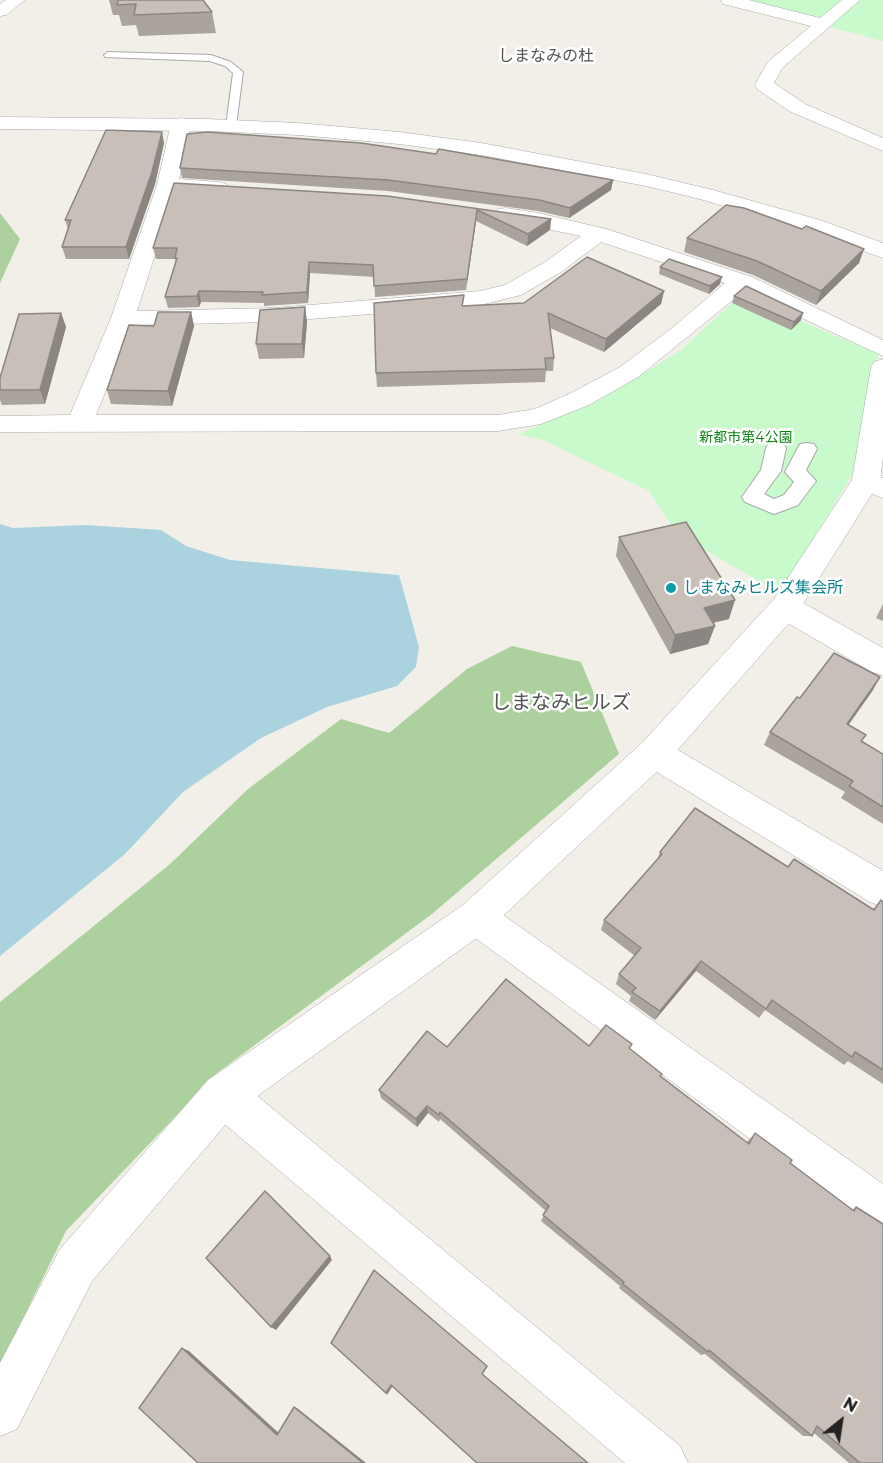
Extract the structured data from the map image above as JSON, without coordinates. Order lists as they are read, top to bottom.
{
  "districts": ["しまなみの杜", "しまなみヒルズ"],
  "parks": ["新都市第4公園"],
  "places": ["しまなみヒルズ集会所"],
  "north": "top right"
}
